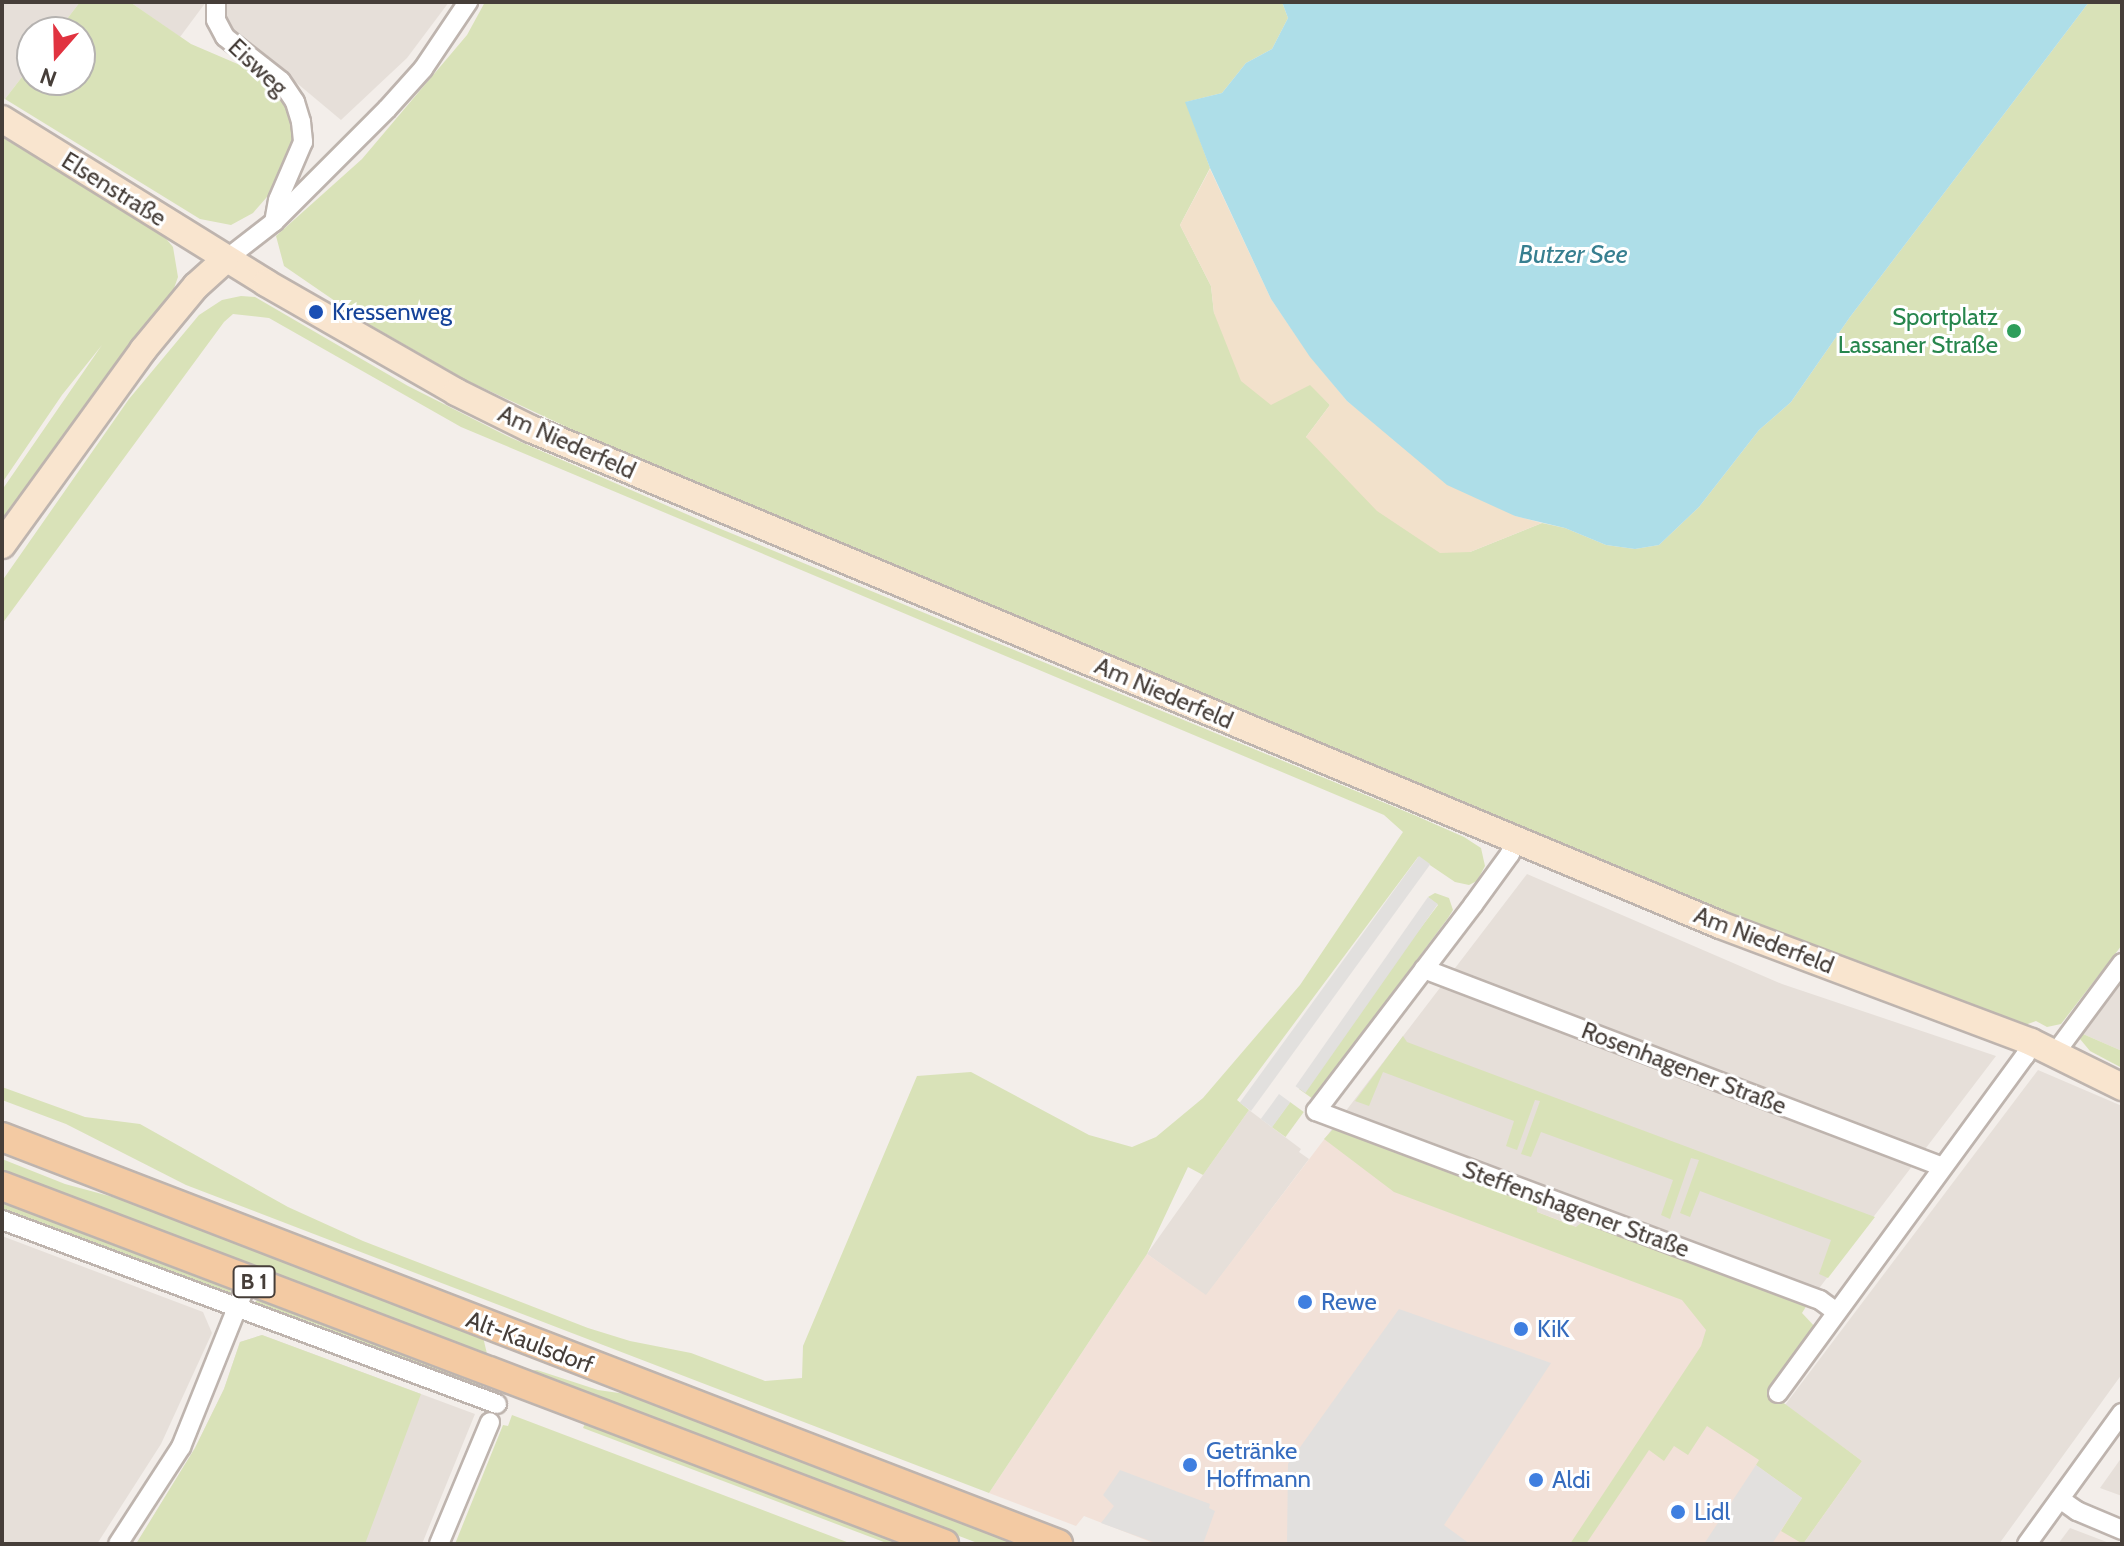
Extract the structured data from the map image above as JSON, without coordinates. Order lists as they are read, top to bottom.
{
  "streets": {
    "main road": ["B 1", "Alt-Kaulsdorf"],
    "street": [
      "Eisweg",
      "Elsenstraße",
      "Am Niederfeld",
      "Rosenhagener Straße",
      "Steffenshagener Straße"
    ]
  },
  "crossings": [
    ["Elsenstraße", "Am Niederfeld"],
    ["Rosenhagener Straße", "Steffenshagener Straße"]
  ],
  "water": ["Butzer See"],
  "places": [
    "Kressenweg",
    "Sportplatz Lassaner Straße",
    "Rewe",
    "KiK",
    "Getränke Hoffmann",
    "Aldi",
    "Lidl"
  ],
  "north": "bottom"
}
